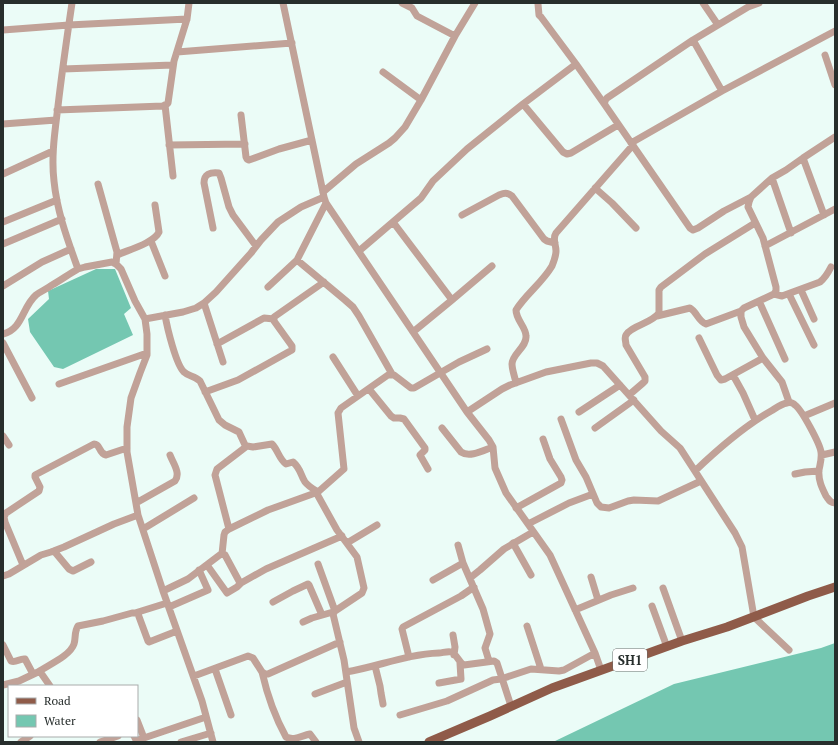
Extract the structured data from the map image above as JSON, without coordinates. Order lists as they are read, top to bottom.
{
  "streets": {
    "main road": ["SH1"]
  },
  "legend": ["Road", "Water"]
}
